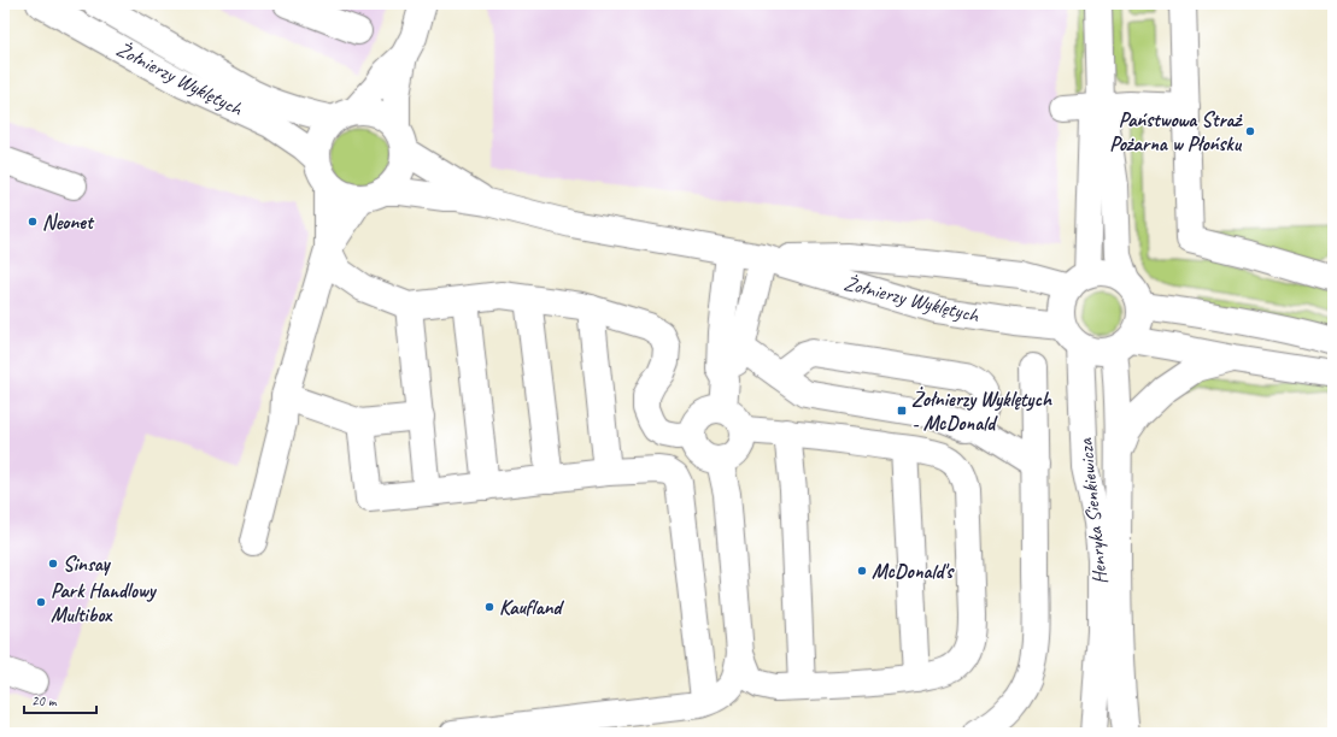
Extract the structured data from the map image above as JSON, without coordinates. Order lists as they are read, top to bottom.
{
  "streets": {
    "street": ["Żołnierzy Wyklętych", "Henryka Sienkiewicza"]
  },
  "crossings": [
    ["Żołnierzy Wyklętych", "Henryka Sienkiewicza"]
  ],
  "places": {
    "other": [
      "Państwowa Straż Pożarna w Płońsku",
      "Neonet",
      "Sinsay",
      "McDonald's",
      "Park Handlowy Multibox",
      "Kaufland"
    ],
    "transit": ["Żołnierzy Wyklętych - McDonald"]
  },
  "scale_bar": "20 m"
}
